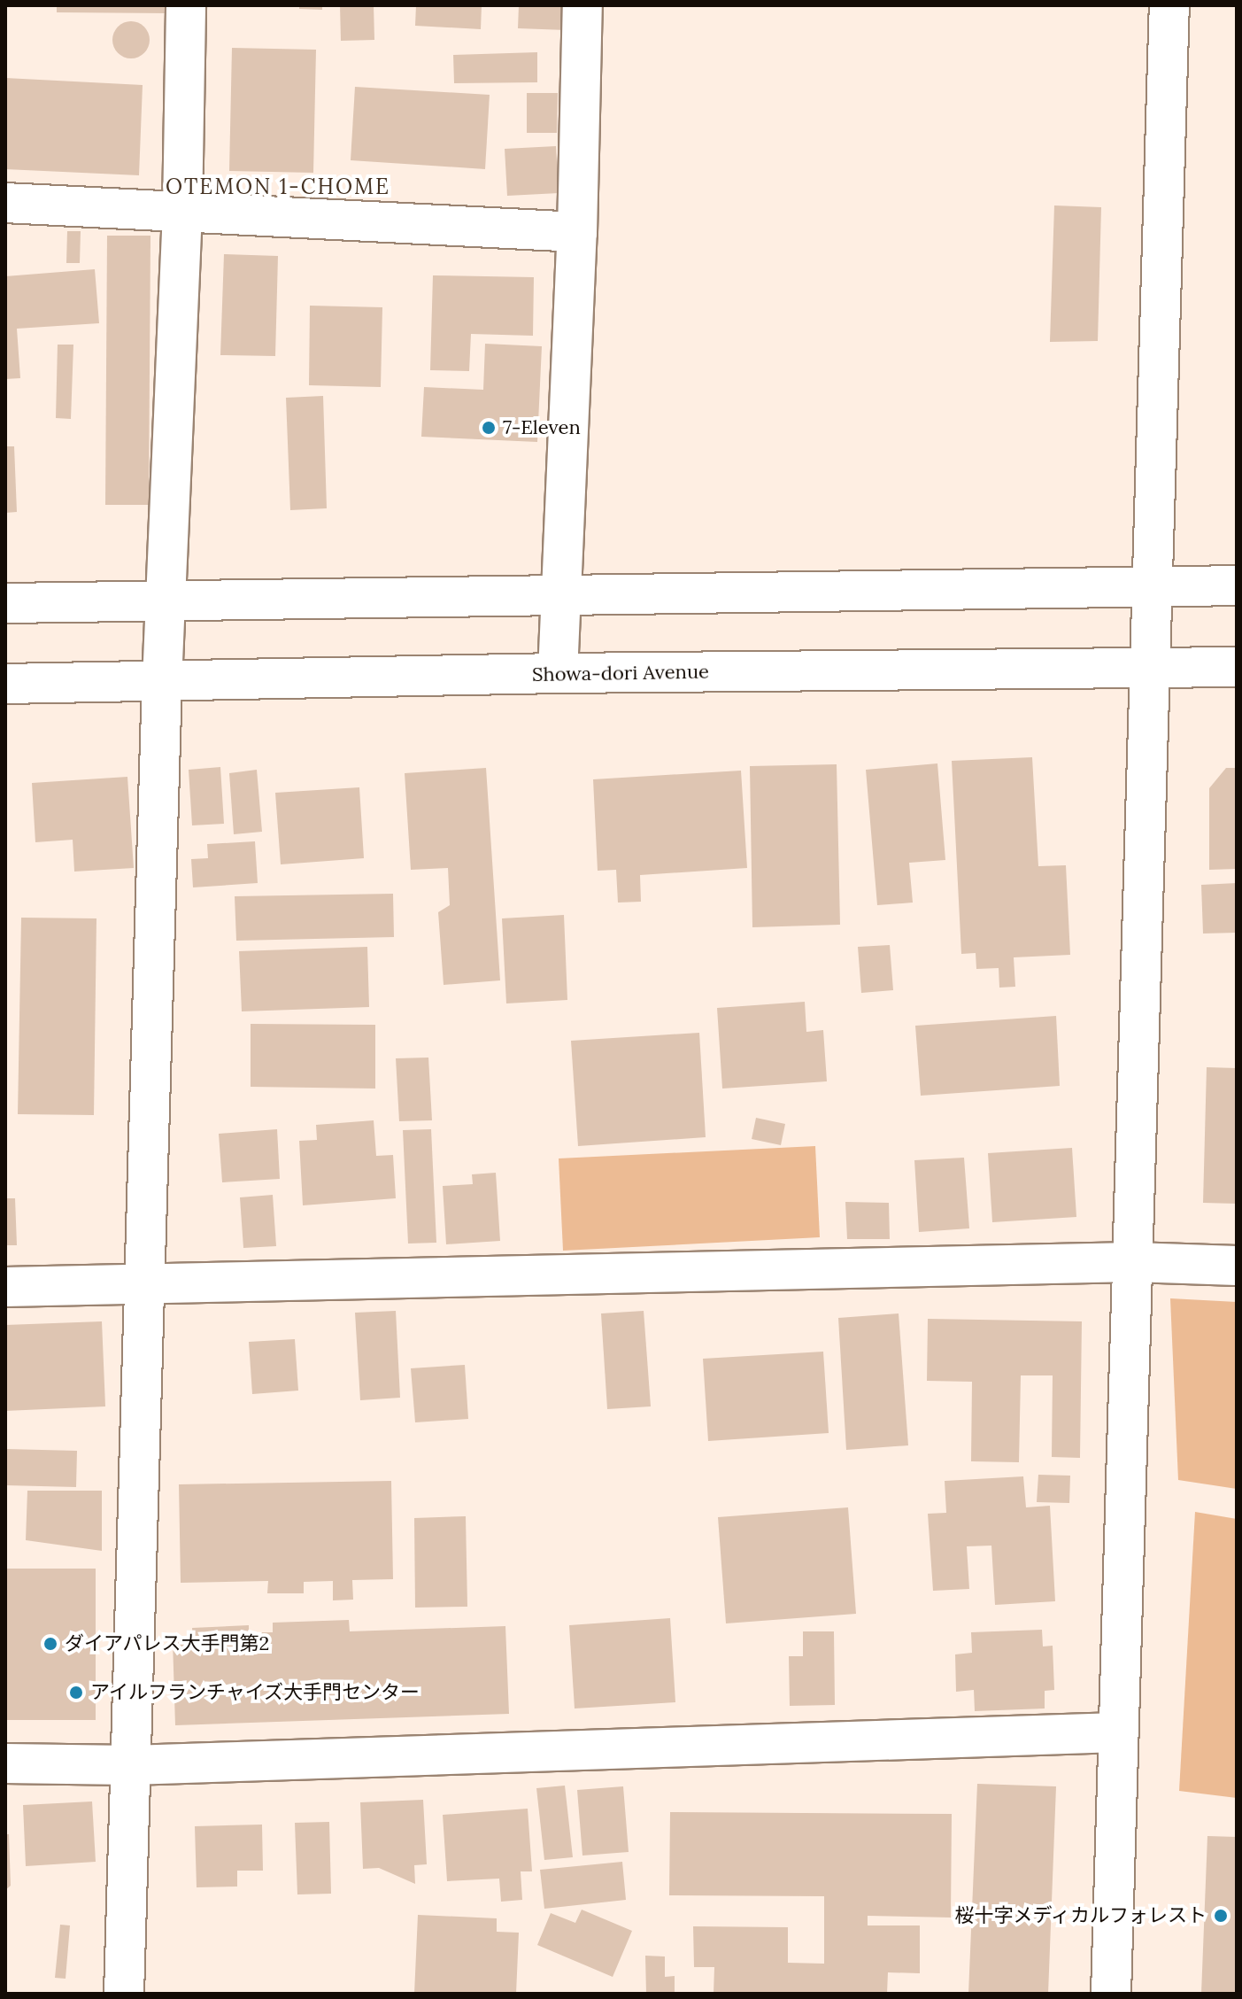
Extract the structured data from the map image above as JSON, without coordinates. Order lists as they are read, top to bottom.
{
  "streets": {
    "street": ["Showa-dori Avenue"]
  },
  "districts": ["OTEMON 1-CHOME"],
  "places": [
    "7-Eleven",
    "ダイアパレス大手門第2",
    "アイルフランチャイズ大手門センター",
    "桜十字メディカルフォレスト"
  ]
}
